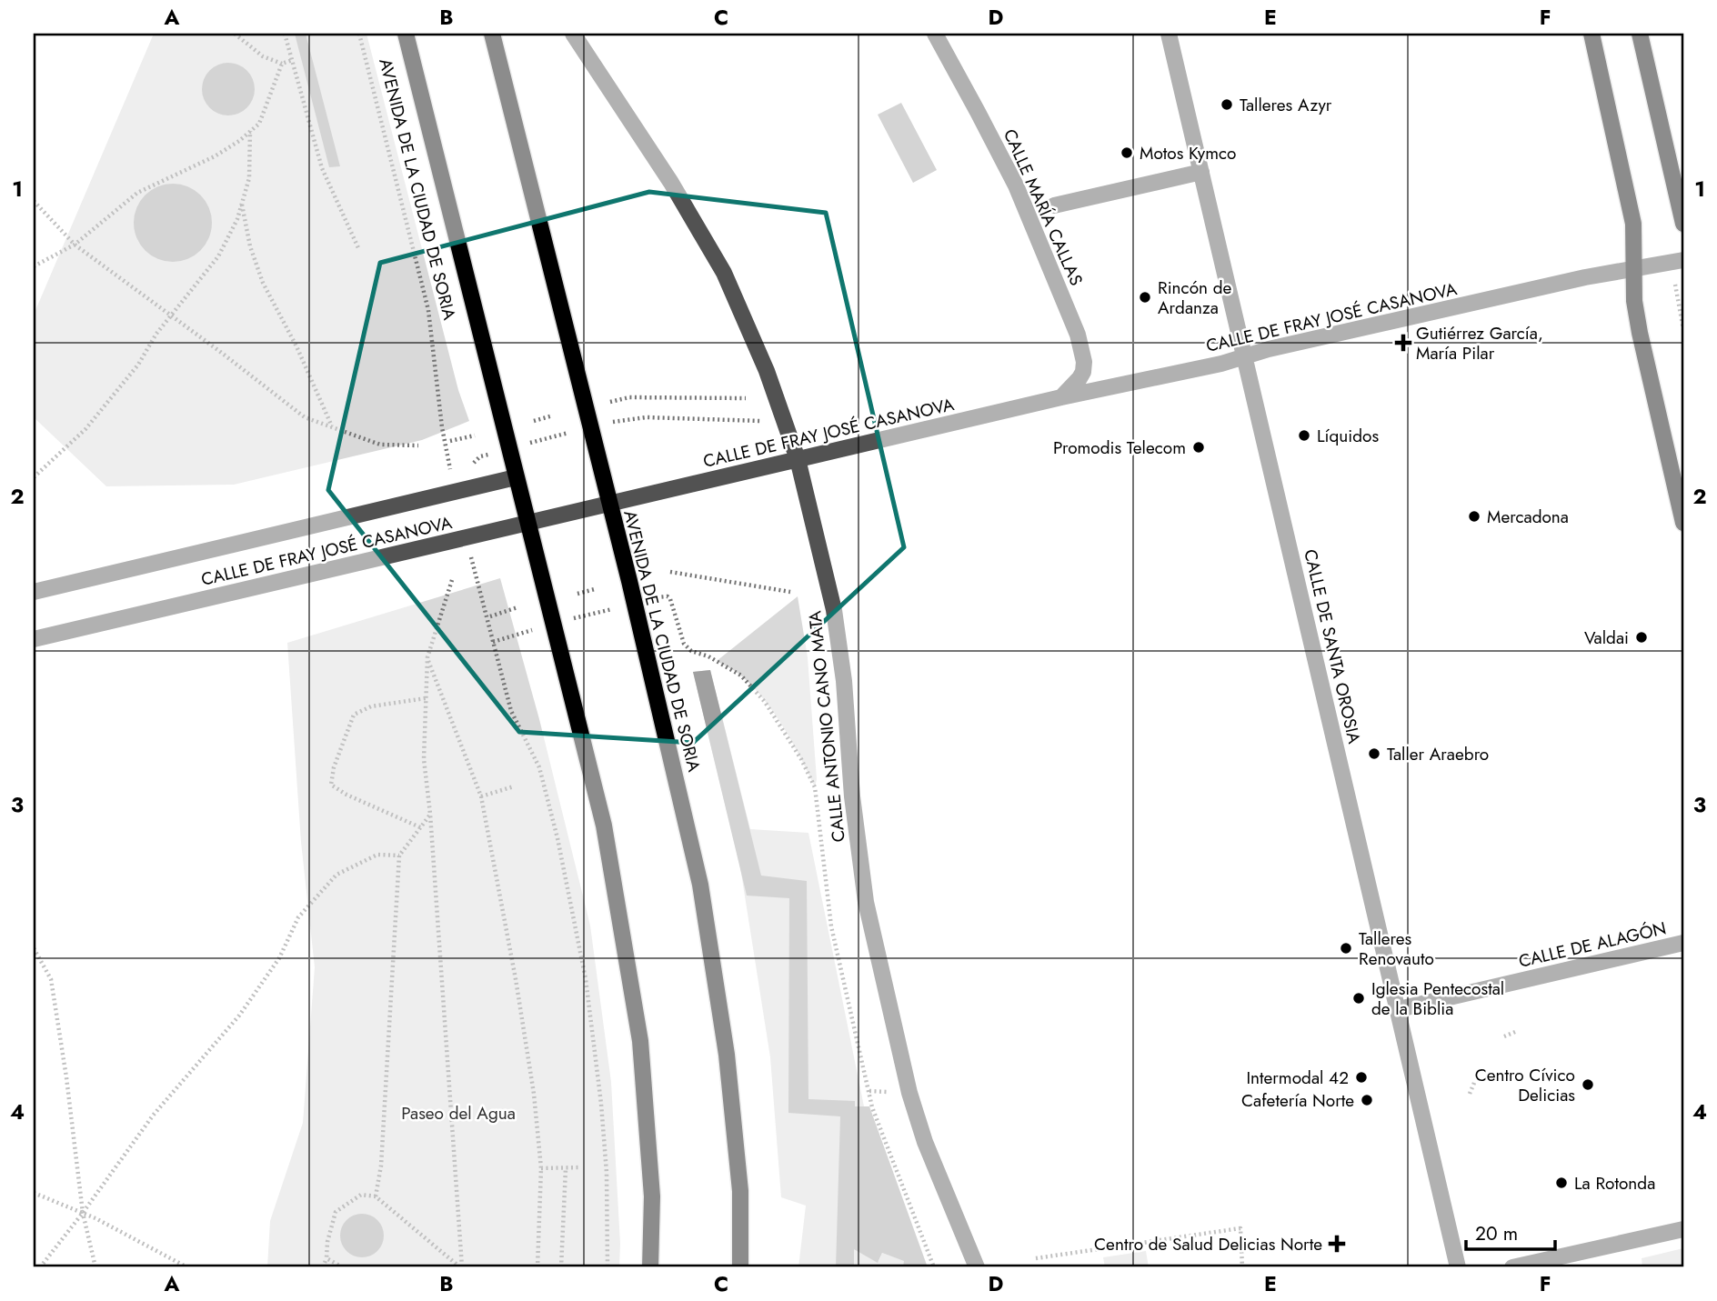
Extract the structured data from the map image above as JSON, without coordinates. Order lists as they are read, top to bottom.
{
  "streets": {
    "main road": ["AVENIDA DE LA CIUDAD DE SORIA"],
    "street": [
      "CALLE MARÍA CALLAS",
      "CALLE DE FRAY JOSÉ CASANOVA",
      "CALLE DE SANTA OROSIA",
      "CALLE ANTONIO CANO MATA",
      "CALLE DE ALAGÓN"
    ]
  },
  "crossings": [
    ["AVENIDA DE LA CIUDAD DE SORIA", "CALLE DE FRAY JOSÉ CASANOVA"],
    ["CALLE MARÍA CALLAS", "CALLE DE FRAY JOSÉ CASANOVA"],
    ["CALLE DE FRAY JOSÉ CASANOVA", "CALLE DE SANTA OROSIA"],
    ["CALLE DE FRAY JOSÉ CASANOVA", "CALLE ANTONIO CANO MATA"],
    ["CALLE DE SANTA OROSIA", "CALLE DE ALAGÓN"]
  ],
  "parks": ["Paseo del Agua"],
  "places": {
    "other": [
      "Talleres Azyr",
      "Motos Kymco",
      "Rincón de Ardanza",
      "Líquidos",
      "Promodis Telecom",
      "Mercadona",
      "Valdai",
      "Taller Araebro",
      "Talleres Renovauto",
      "Iglesia Pentecostal de la Biblia",
      "Intermodal 42",
      "Centro Cívico Delicias",
      "Cafetería Norte",
      "La Rotonda"
    ],
    "health": ["Gutiérrez García, María Pilar", "Centro de Salud Delicias Norte"]
  },
  "scale_bar": "20 m",
  "grid": {
    "columns": [
      "A",
      "B",
      "C",
      "D",
      "E",
      "F"
    ],
    "rows": [
      "1",
      "2",
      "3",
      "4"
    ]
  }
}
